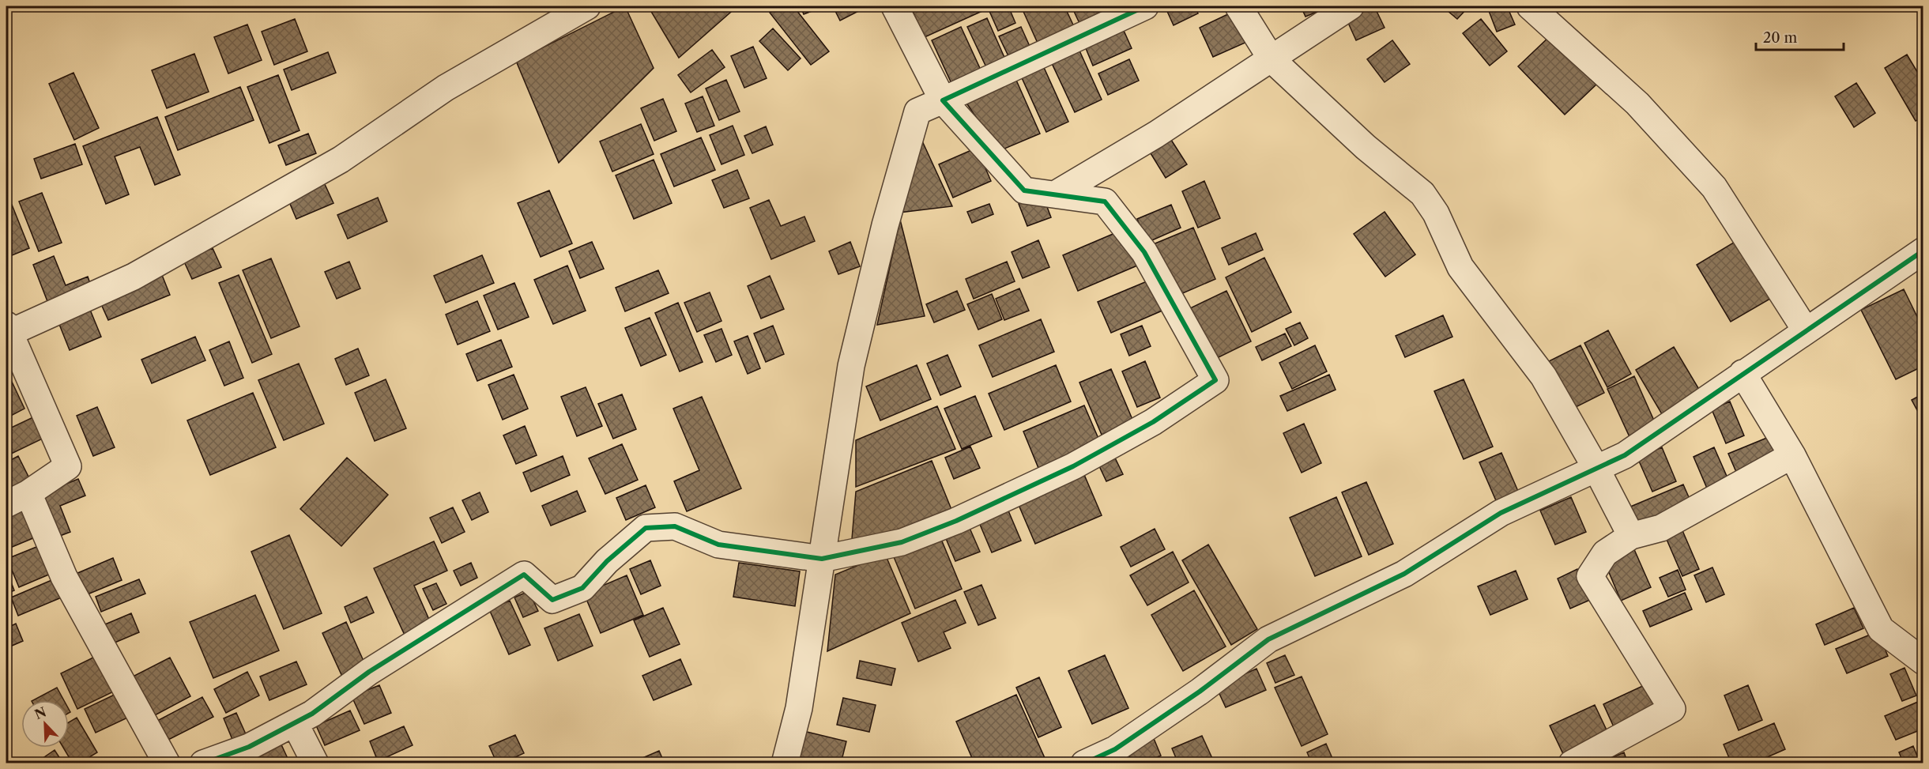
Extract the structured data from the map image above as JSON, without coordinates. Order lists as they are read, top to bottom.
{
  "scale_bar": "20 m",
  "north": "top left"
}
